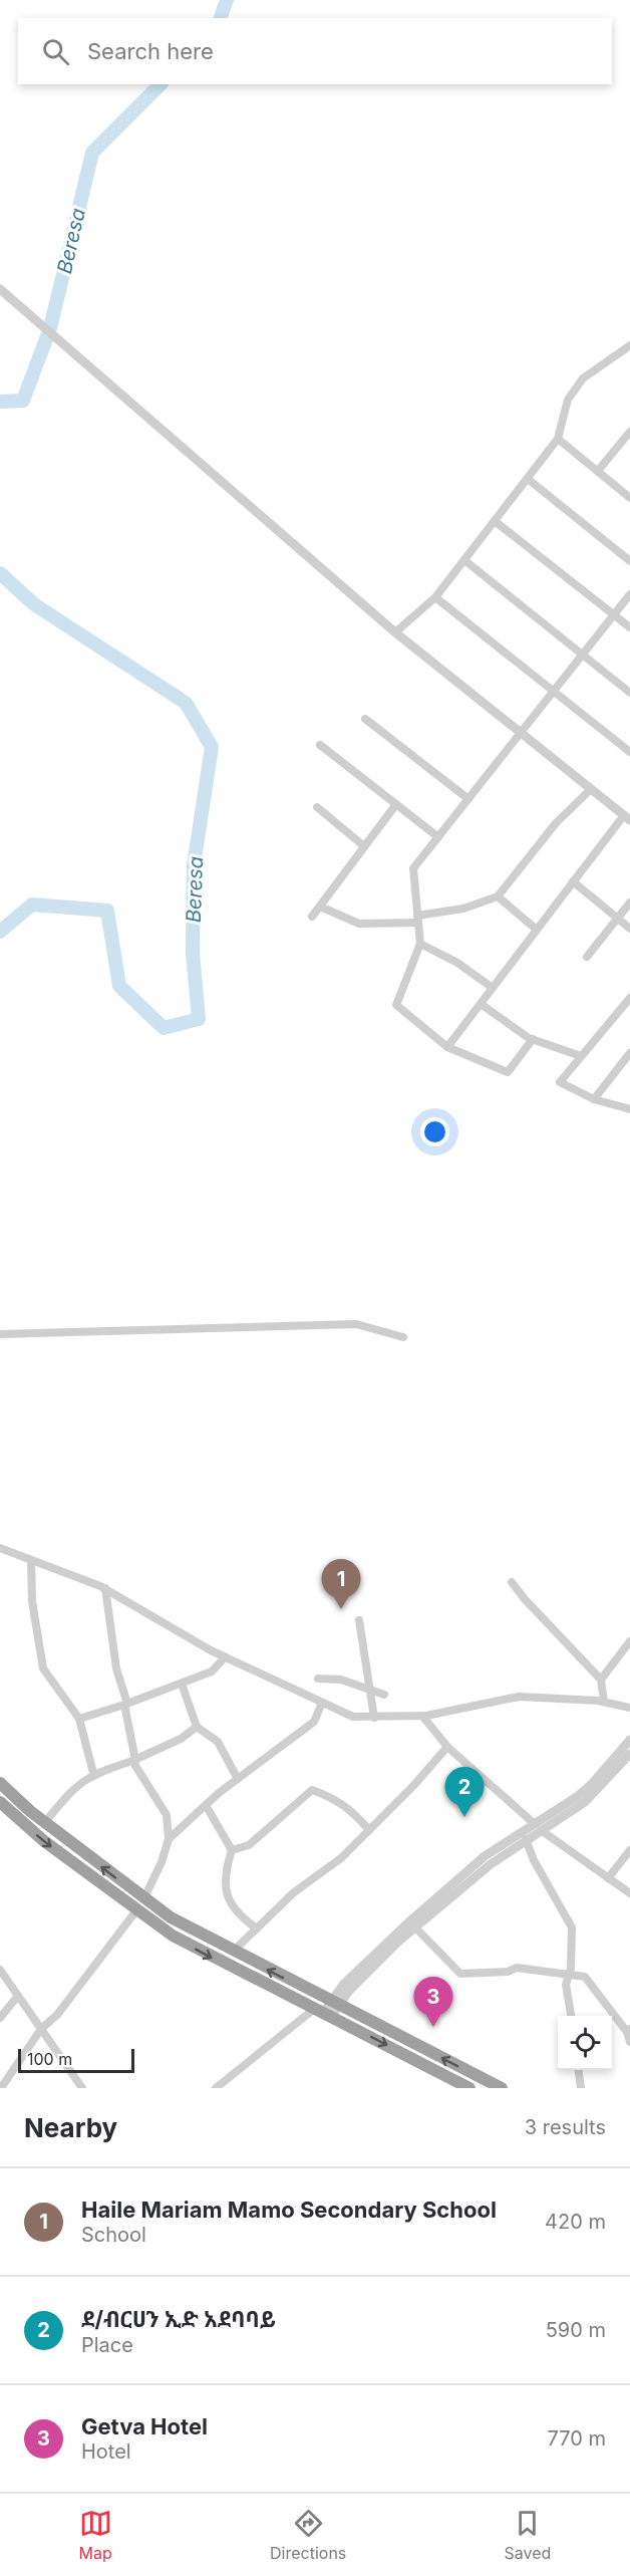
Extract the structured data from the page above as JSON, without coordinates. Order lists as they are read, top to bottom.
{
  "water": ["Beresa"],
  "scale_bar": "100 m",
  "page": {
    "search": "Search here",
    "pins": ["1", "2", "3"],
    "scale": "100 m",
    "heading": ["Nearby", "3 results"],
    "list": [
      {
        "mark": "1",
        "name": "Haile Mariam Mamo Secondary School",
        "note": "School",
        "value": "420 m"
      },
      {
        "mark": "2",
        "name": "ደ/ብርሀን ኢድ አደባባይ",
        "note": "Place",
        "value": "590 m"
      },
      {
        "mark": "3",
        "name": "Getva Hotel",
        "note": "Hotel",
        "value": "770 m"
      }
    ],
    "nav": ["Map", "Directions", "Saved"]
  }
}
